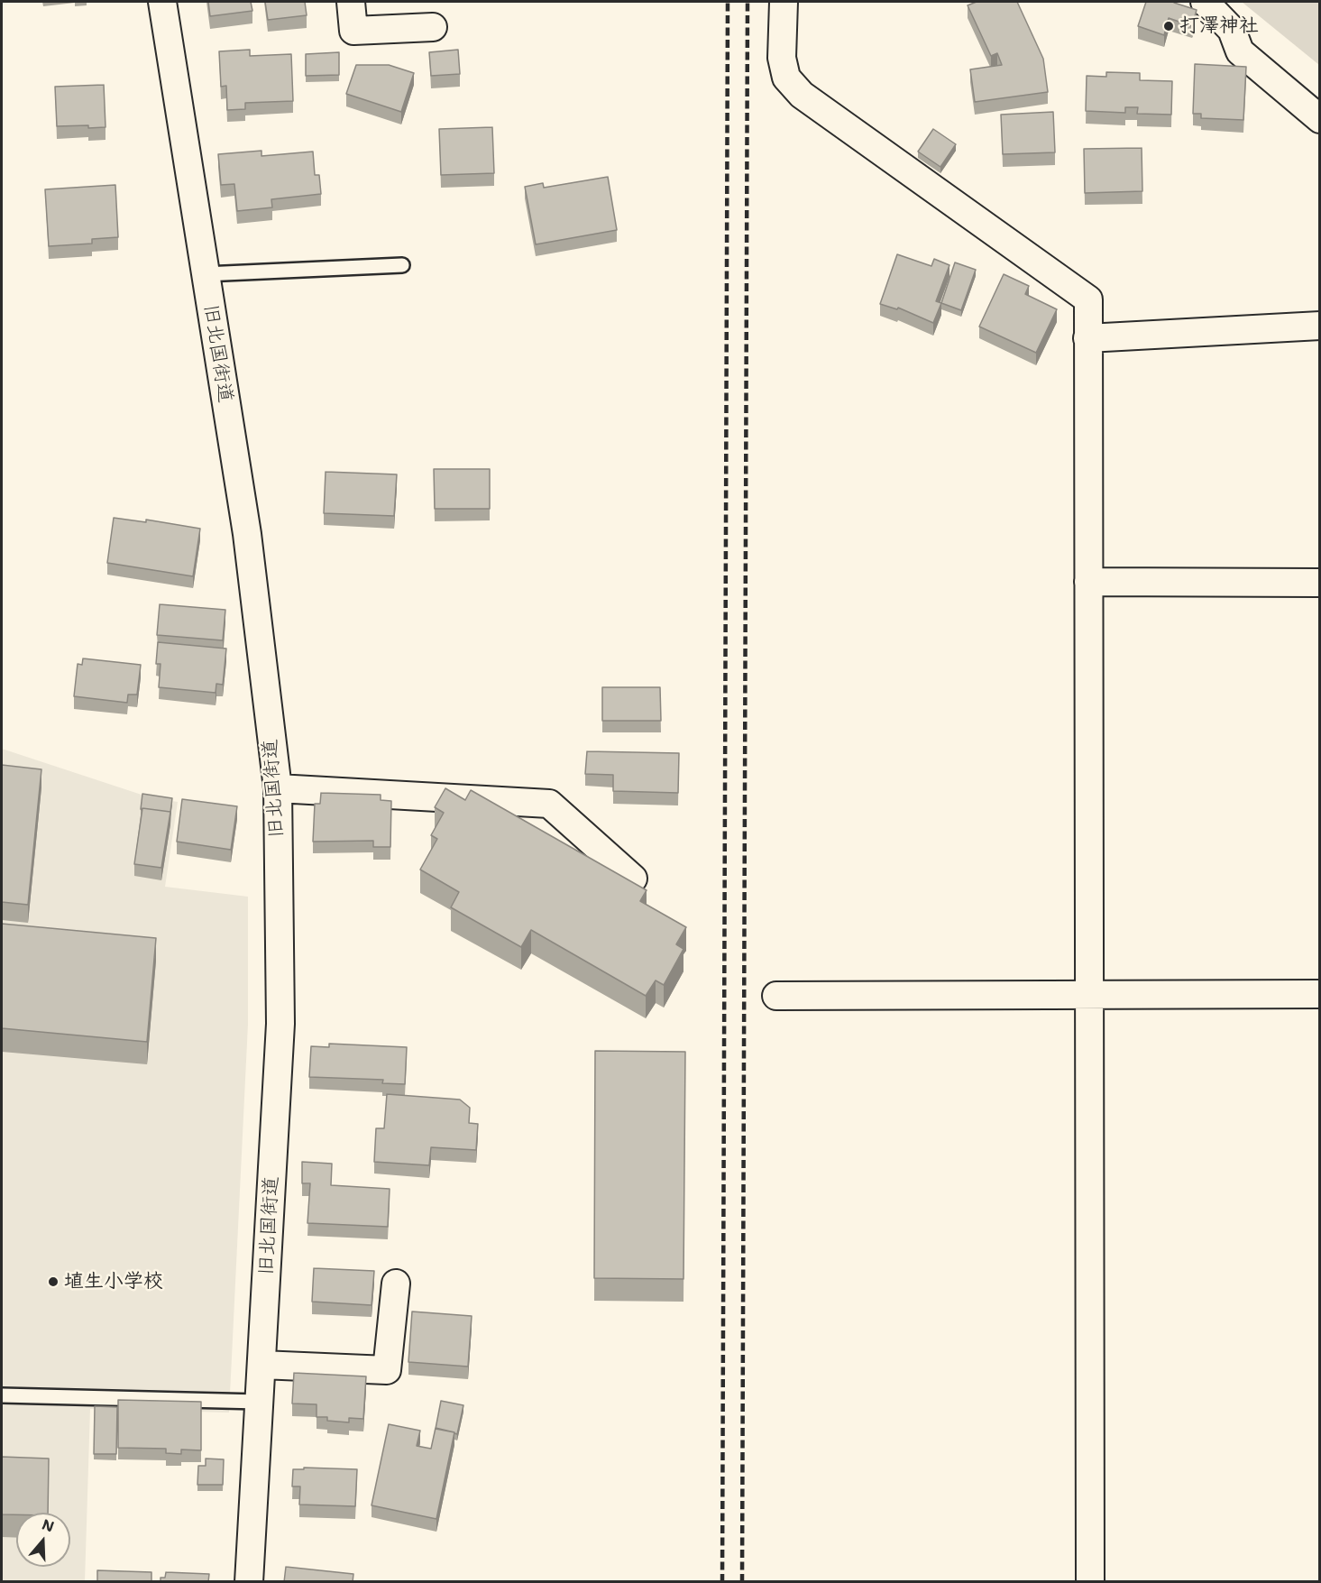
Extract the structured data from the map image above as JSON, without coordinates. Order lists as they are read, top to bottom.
{
  "streets": {
    "street": ["旧北国街道"]
  },
  "places": ["打澤神社", "埴生小学校"],
  "north": "top"
}
